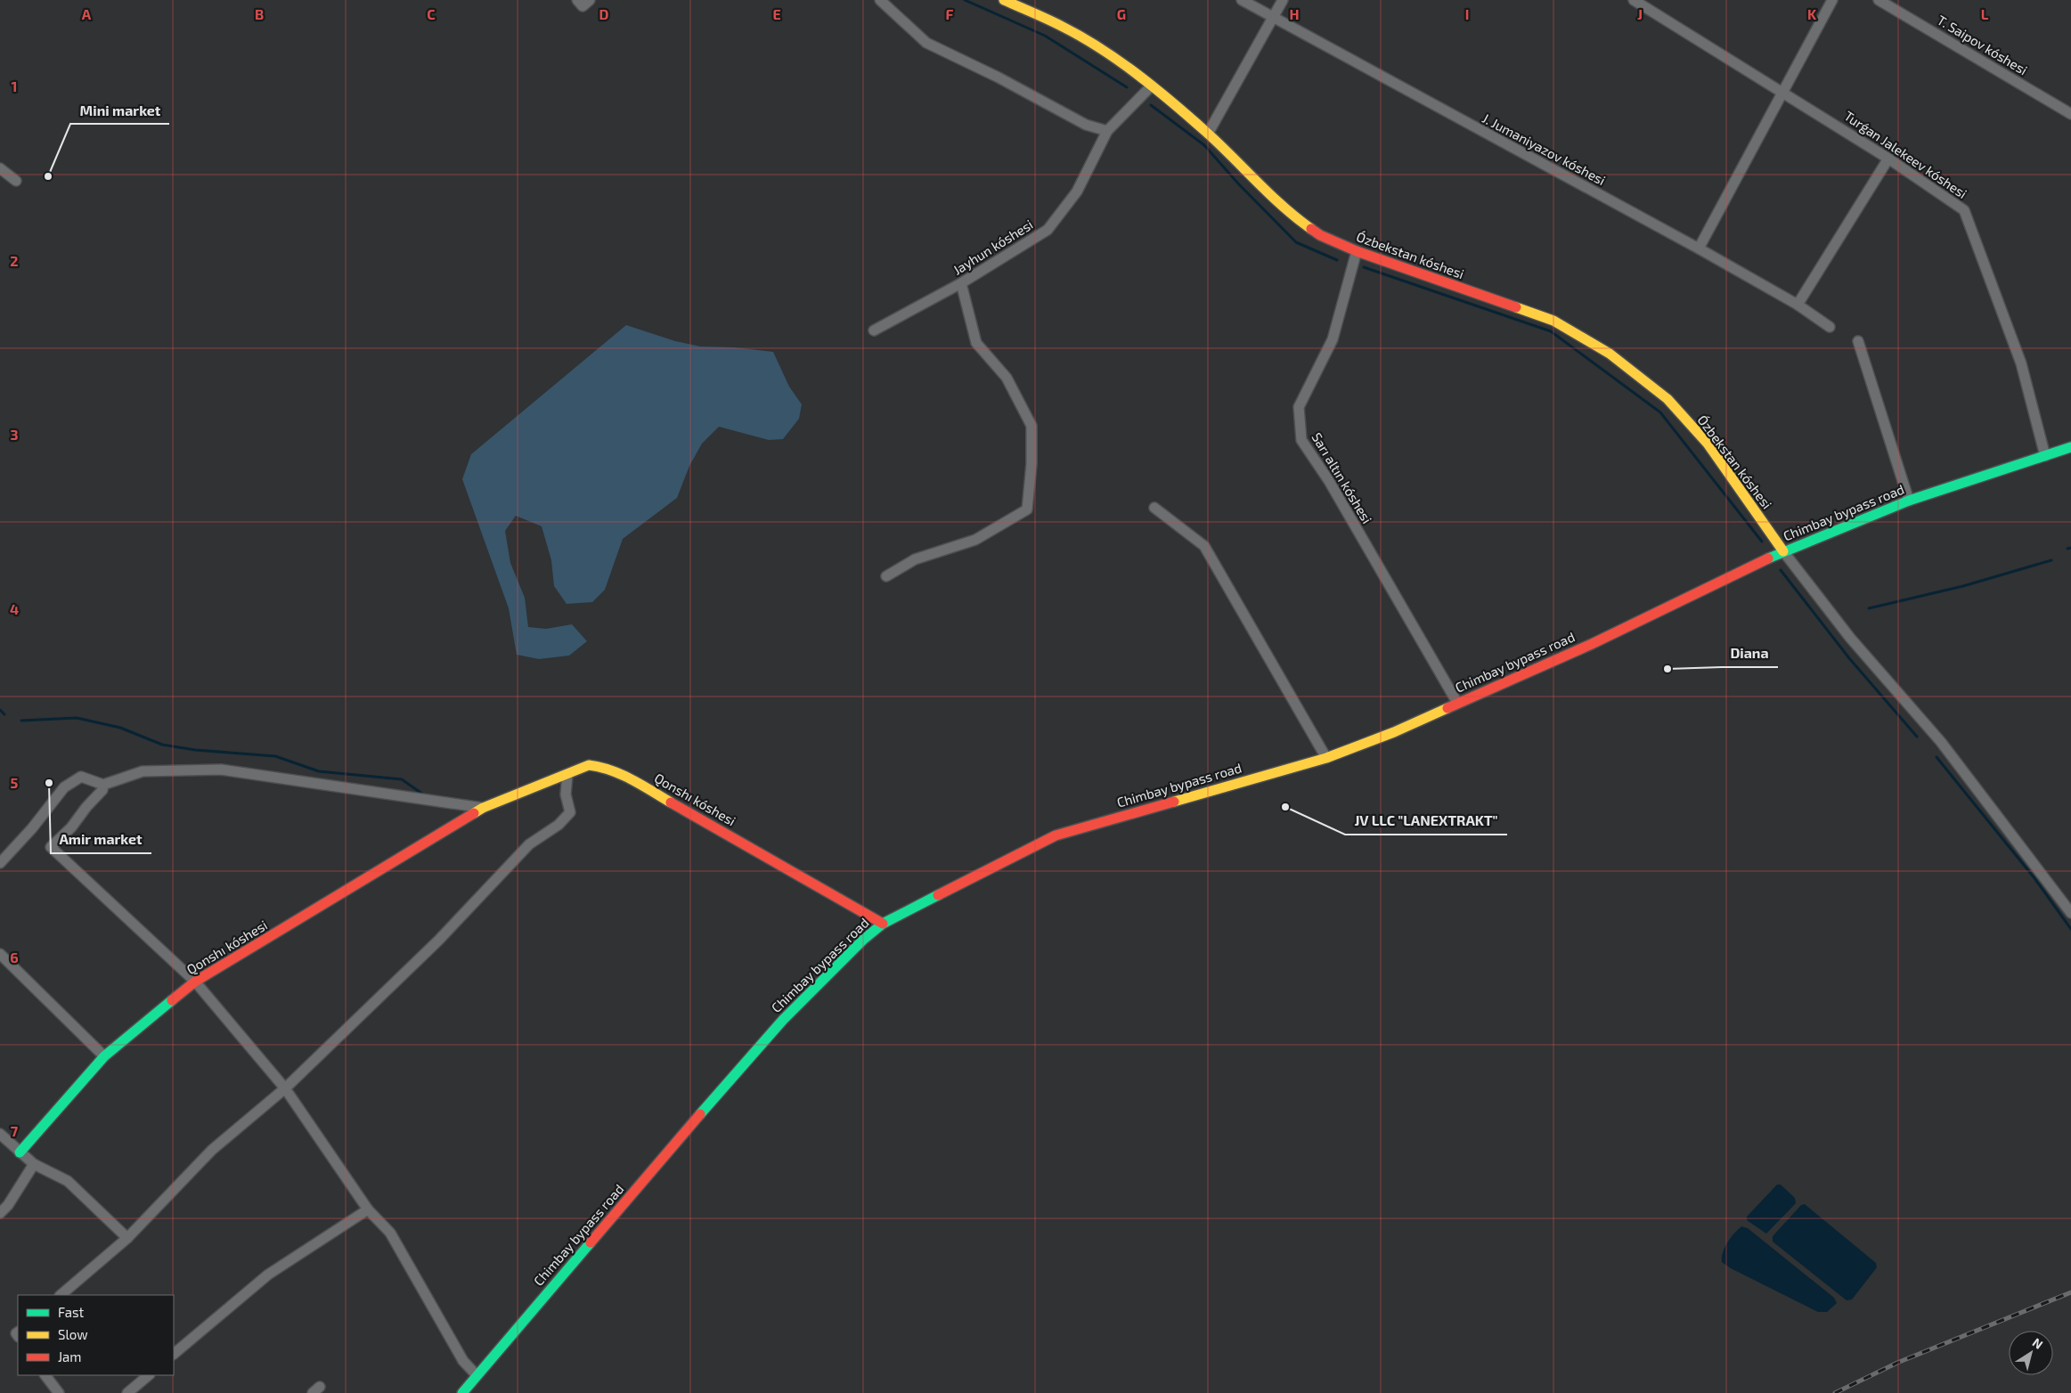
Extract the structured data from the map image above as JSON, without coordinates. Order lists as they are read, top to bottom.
{
  "streets": {
    "street": [
      "T. Saipov kóshesi",
      "J. Jumaniyazov kóshesi",
      "Turǵan Jalekeev kóshesi",
      "Jayhun kóshesi",
      "Ózbekstan kóshesi",
      "Sarı altın kóshesi",
      "Chimbay bypass road",
      "Qonshı kóshesi"
    ]
  },
  "crossings": [
    ["Turǵan Jalekeev kóshesi", "Chimbay bypass road"],
    ["Jayhun kóshesi", "Ózbekstan kóshesi"],
    ["Ózbekstan kóshesi", "Sarı altın kóshesi"],
    ["Ózbekstan kóshesi", "Chimbay bypass road"],
    ["Sarı altın kóshesi", "Chimbay bypass road"],
    ["Chimbay bypass road", "Qonshı kóshesi"]
  ],
  "places": [
    "Mini market",
    "Diana",
    "Amir market",
    "JV LLC \"LANEXTRAKT\""
  ],
  "legend": ["Fast", "Slow", "Jam"],
  "north": "top right",
  "grid": {
    "columns": [
      "A",
      "B",
      "C",
      "D",
      "E",
      "F",
      "G",
      "H",
      "I",
      "J",
      "K",
      "L"
    ],
    "rows": [
      "1",
      "2",
      "3",
      "4",
      "5",
      "6",
      "7"
    ]
  }
}
